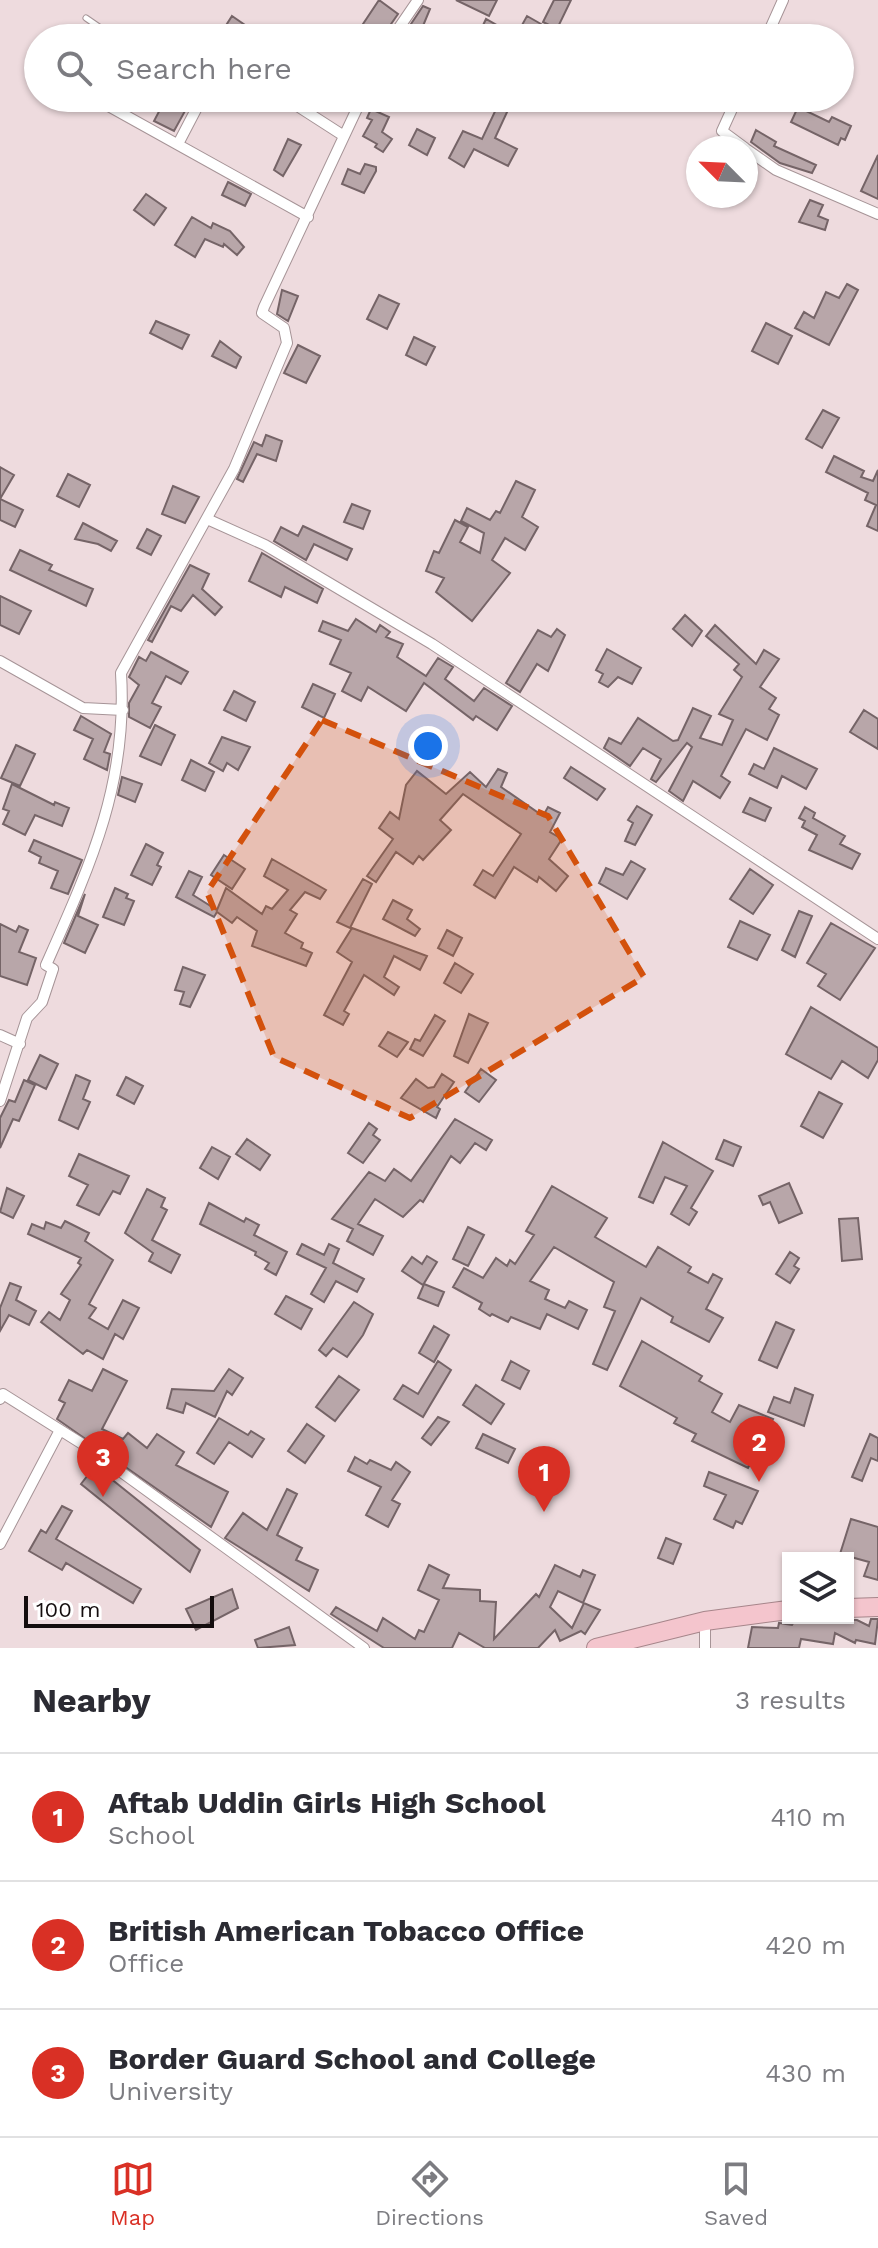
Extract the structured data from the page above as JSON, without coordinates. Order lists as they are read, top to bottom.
{
  "scale_bar": "100 m",
  "north": "top left",
  "page": {
    "search": "Search here",
    "pins": ["2", "3", "1"],
    "scale": "100 m",
    "heading": ["Nearby", "3 results"],
    "list": [
      {
        "mark": "1",
        "name": "Aftab Uddin Girls High School",
        "note": "School",
        "value": "410 m"
      },
      {
        "mark": "2",
        "name": "British American Tobacco Office",
        "note": "Office",
        "value": "420 m"
      },
      {
        "mark": "3",
        "name": "Border Guard School and College",
        "note": "University",
        "value": "430 m"
      }
    ],
    "nav": ["Map", "Directions", "Saved"]
  }
}
